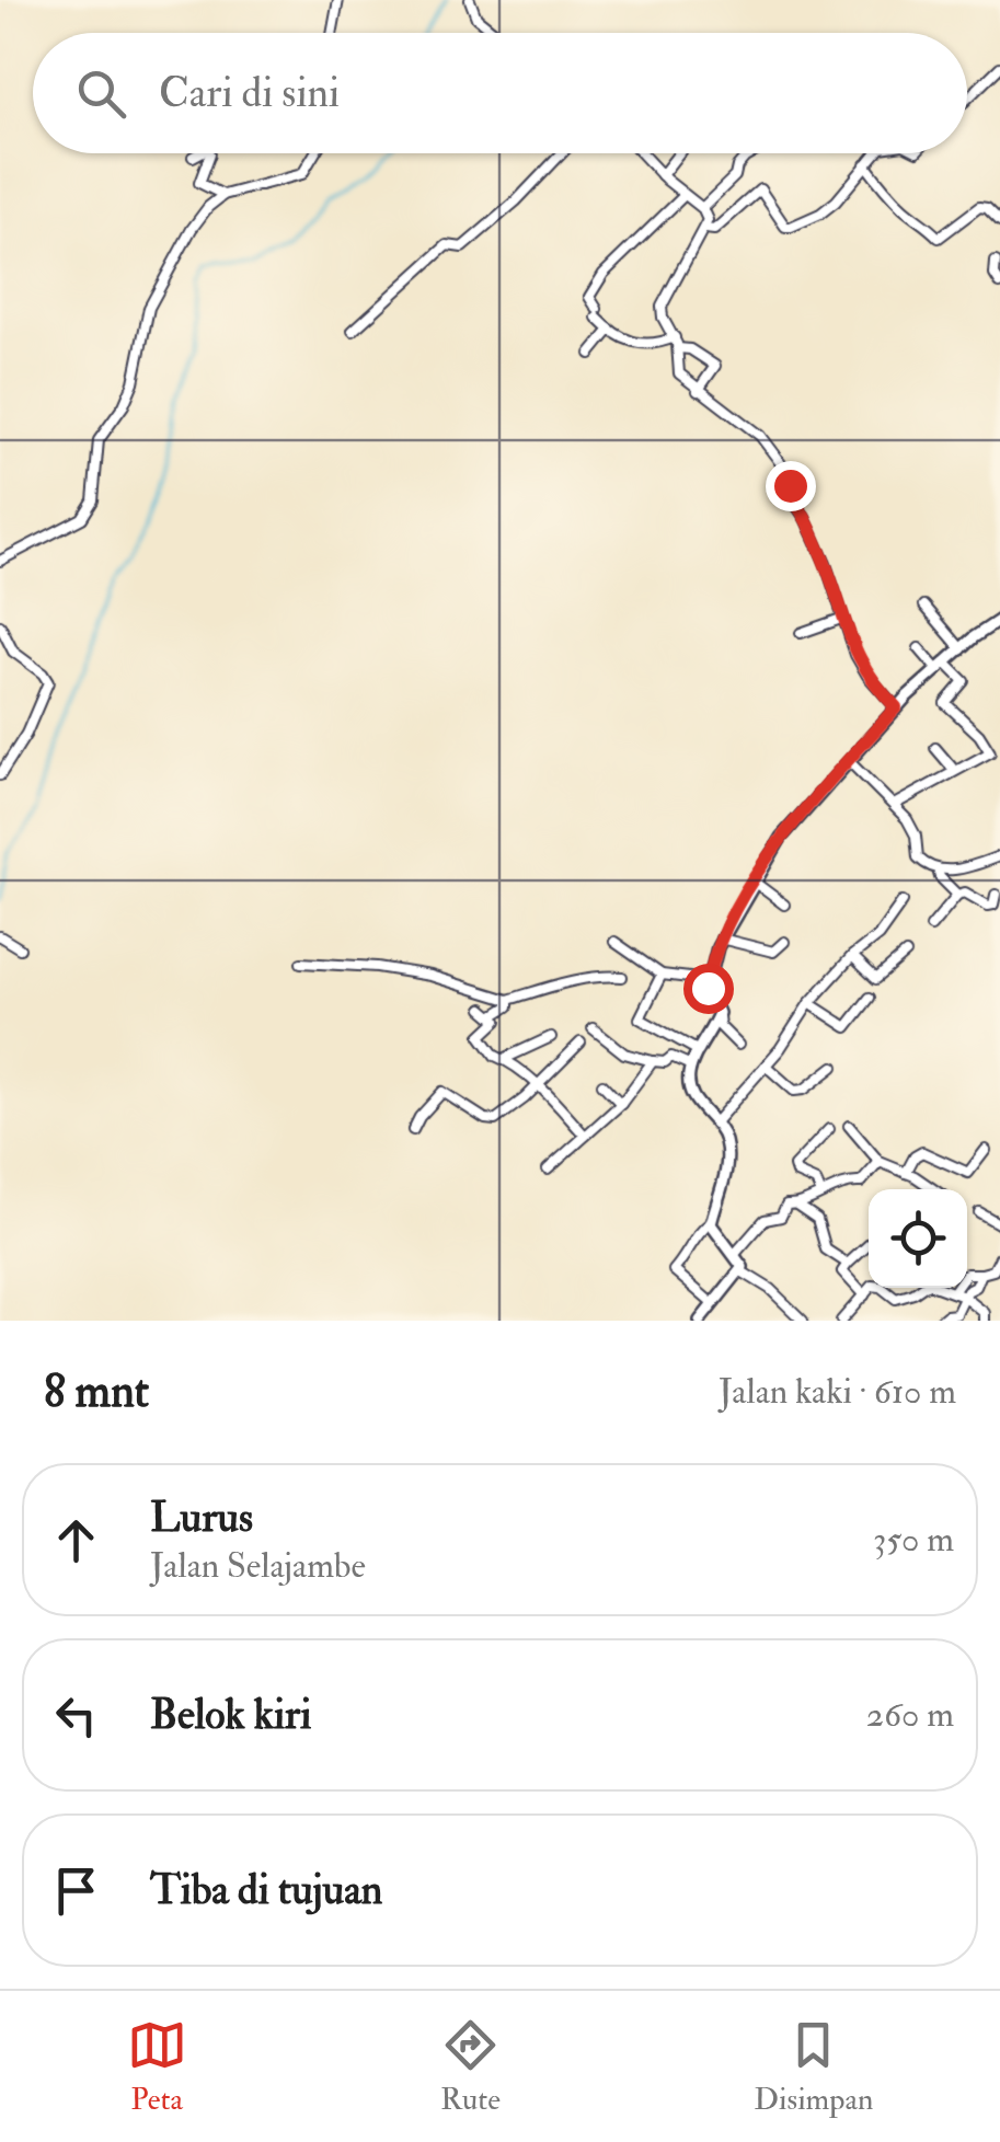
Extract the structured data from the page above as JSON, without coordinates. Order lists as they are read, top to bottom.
{
  "page": {
    "search": "Cari di sini",
    "heading": ["8 mnt", "Jalan kaki · 610 m"],
    "list": [
      ["Lurus", "Jalan Selajambe", "350 m"],
      ["Belok kiri", "260 m"],
      "Tiba di tujuan"
    ],
    "nav": ["Peta", "Rute", "Disimpan"]
  }
}
